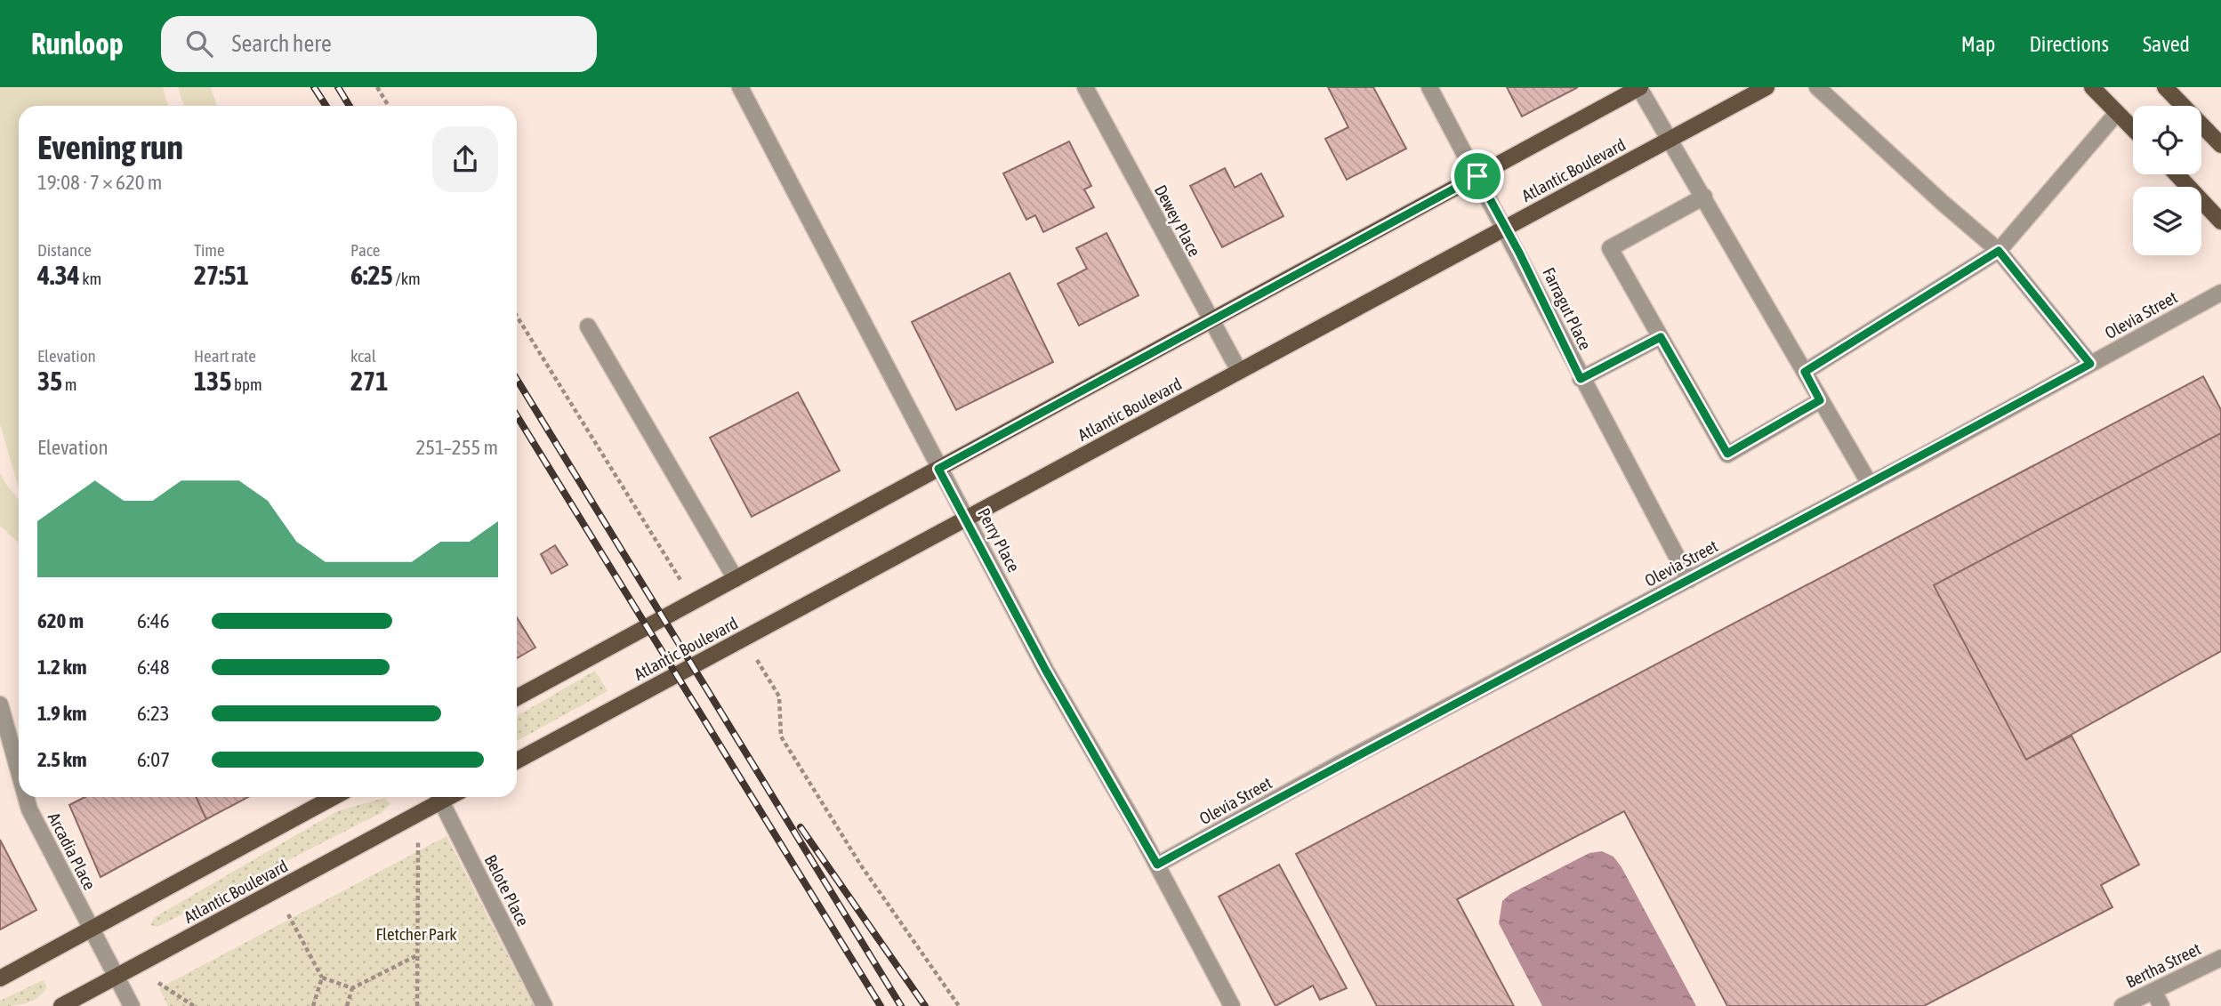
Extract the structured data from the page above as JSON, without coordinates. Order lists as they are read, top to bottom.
{
  "streets": {
    "main road": ["Atlantic Boulevard"],
    "street": [
      "Dewey Place",
      "Farragut Place",
      "Olevia Street",
      "Perry Place",
      "Arcadia Place",
      "Belote Place",
      "Bertha Street"
    ]
  },
  "crossings": [
    ["Atlantic Boulevard", "Dewey Place"],
    ["Atlantic Boulevard", "Farragut Place"],
    ["Atlantic Boulevard", "Perry Place"],
    ["Atlantic Boulevard", "Arcadia Place"],
    ["Farragut Place", "Olevia Street"],
    ["Olevia Street", "Perry Place"]
  ],
  "parks": ["Fletcher Park"],
  "page": {
    "header": "Runloop",
    "search": "Search here",
    "nav": ["Map", "Directions", "Saved"],
    "heading": ["Evening run", "19:08 · 7 × 620 m"],
    "stats": [
      ["Distance", "4.34 km"],
      ["Time", "27:51"],
      ["Pace", "6:25 /km"],
      ["Elevation", "35 m"],
      ["Heart rate", "135 bpm"],
      ["kcal", "271"]
    ],
    "chart": ["Elevation", "251–255 m"],
    "list": [
      {
        "name": "620 m",
        "note": "6:46"
      },
      {
        "name": "1.2 km",
        "note": "6:48"
      },
      {
        "name": "1.9 km",
        "note": "6:23"
      },
      {
        "name": "2.5 km",
        "note": "6:07"
      }
    ]
  }
}
